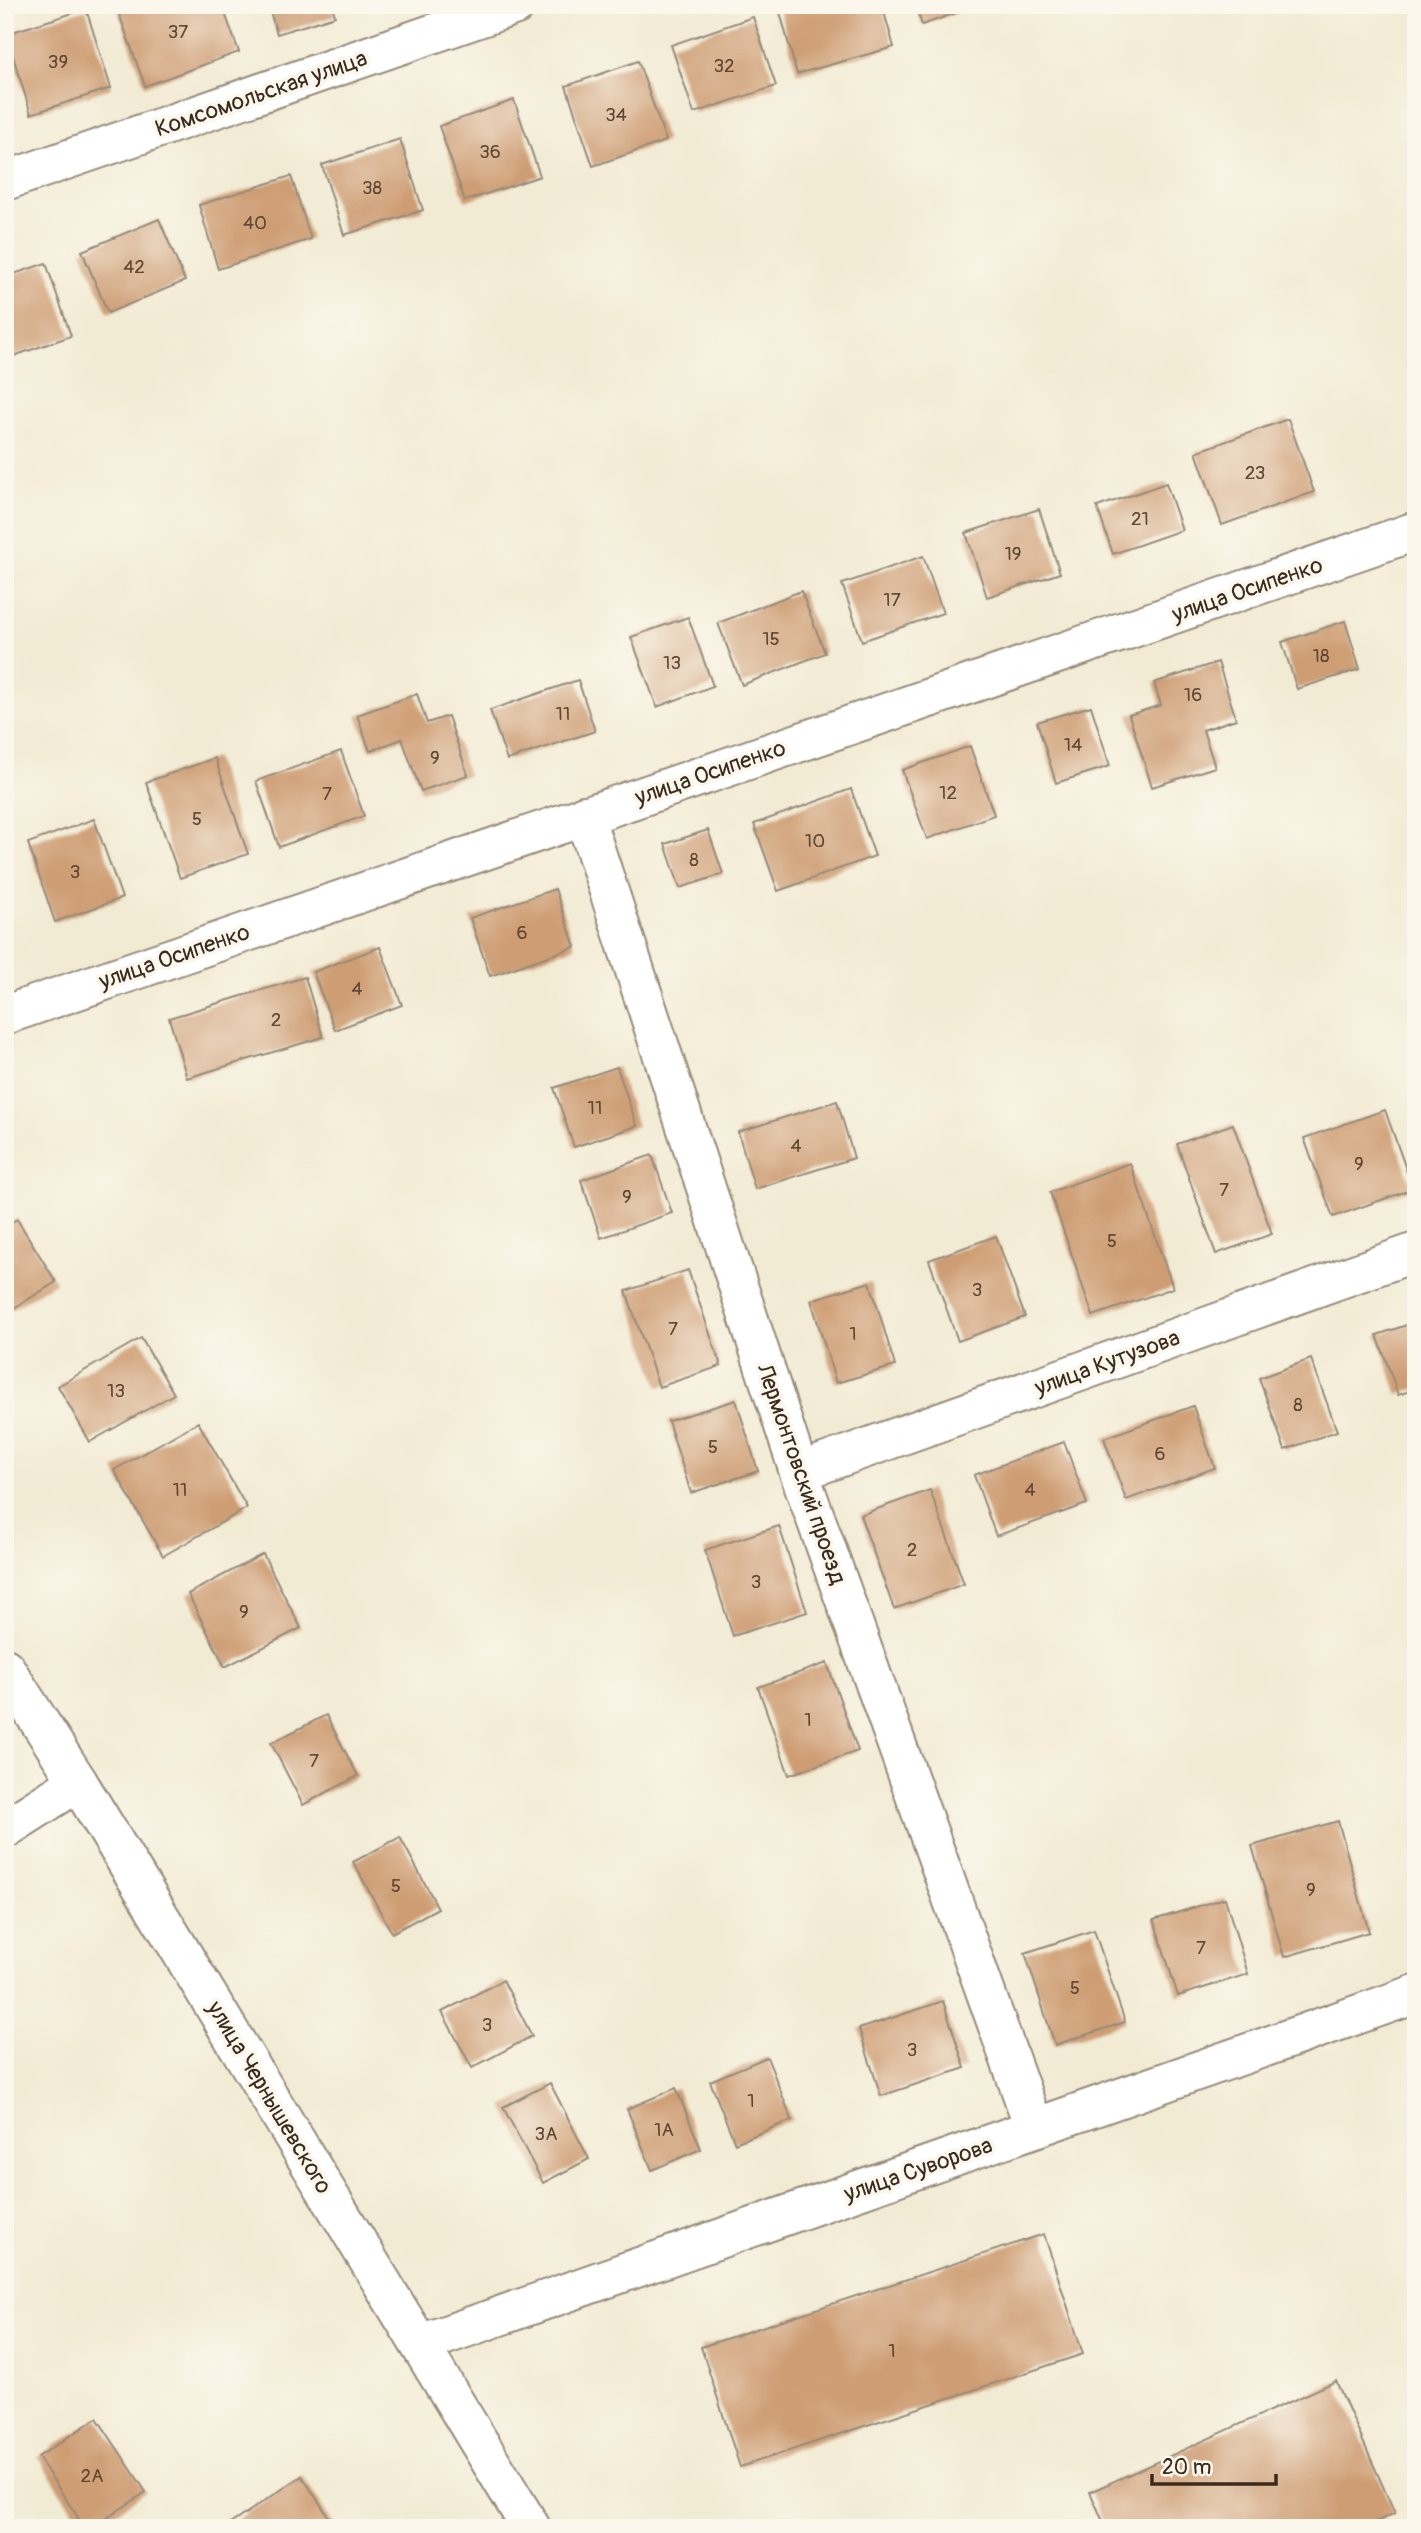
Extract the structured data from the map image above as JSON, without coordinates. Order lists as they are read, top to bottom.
{
  "streets": {
    "street": [
      "Комсомольская улица",
      "улица Осипенко",
      "улица Кутузова",
      "Лермонтовский проезд",
      "улица Чернышевского",
      "улица Суворова"
    ]
  },
  "crossings": [
    ["улица Осипенко", "Лермонтовский проезд"],
    ["улица Кутузова", "Лермонтовский проезд"],
    ["Лермонтовский проезд", "улица Суворова"],
    ["улица Чернышевского", "улица Суворова"]
  ],
  "house_numbers": [
    "37",
    "39",
    "32",
    "34",
    "36",
    "38",
    "40",
    "42",
    "23",
    "21",
    "19",
    "17",
    "15",
    "18",
    "13",
    "16",
    "11",
    "14",
    "9",
    "12",
    "7",
    "5",
    "10",
    "8",
    "3",
    "6",
    "4",
    "2",
    "11",
    "4",
    "9",
    "7",
    "9",
    "5",
    "3",
    "7",
    "1",
    "13",
    "8",
    "5",
    "6",
    "11",
    "4",
    "2",
    "3",
    "9",
    "1",
    "7",
    "5",
    "9",
    "7",
    "5",
    "3",
    "3",
    "1",
    "1А",
    "3А",
    "1",
    "2А"
  ],
  "scale_bar": "20 m"
}
